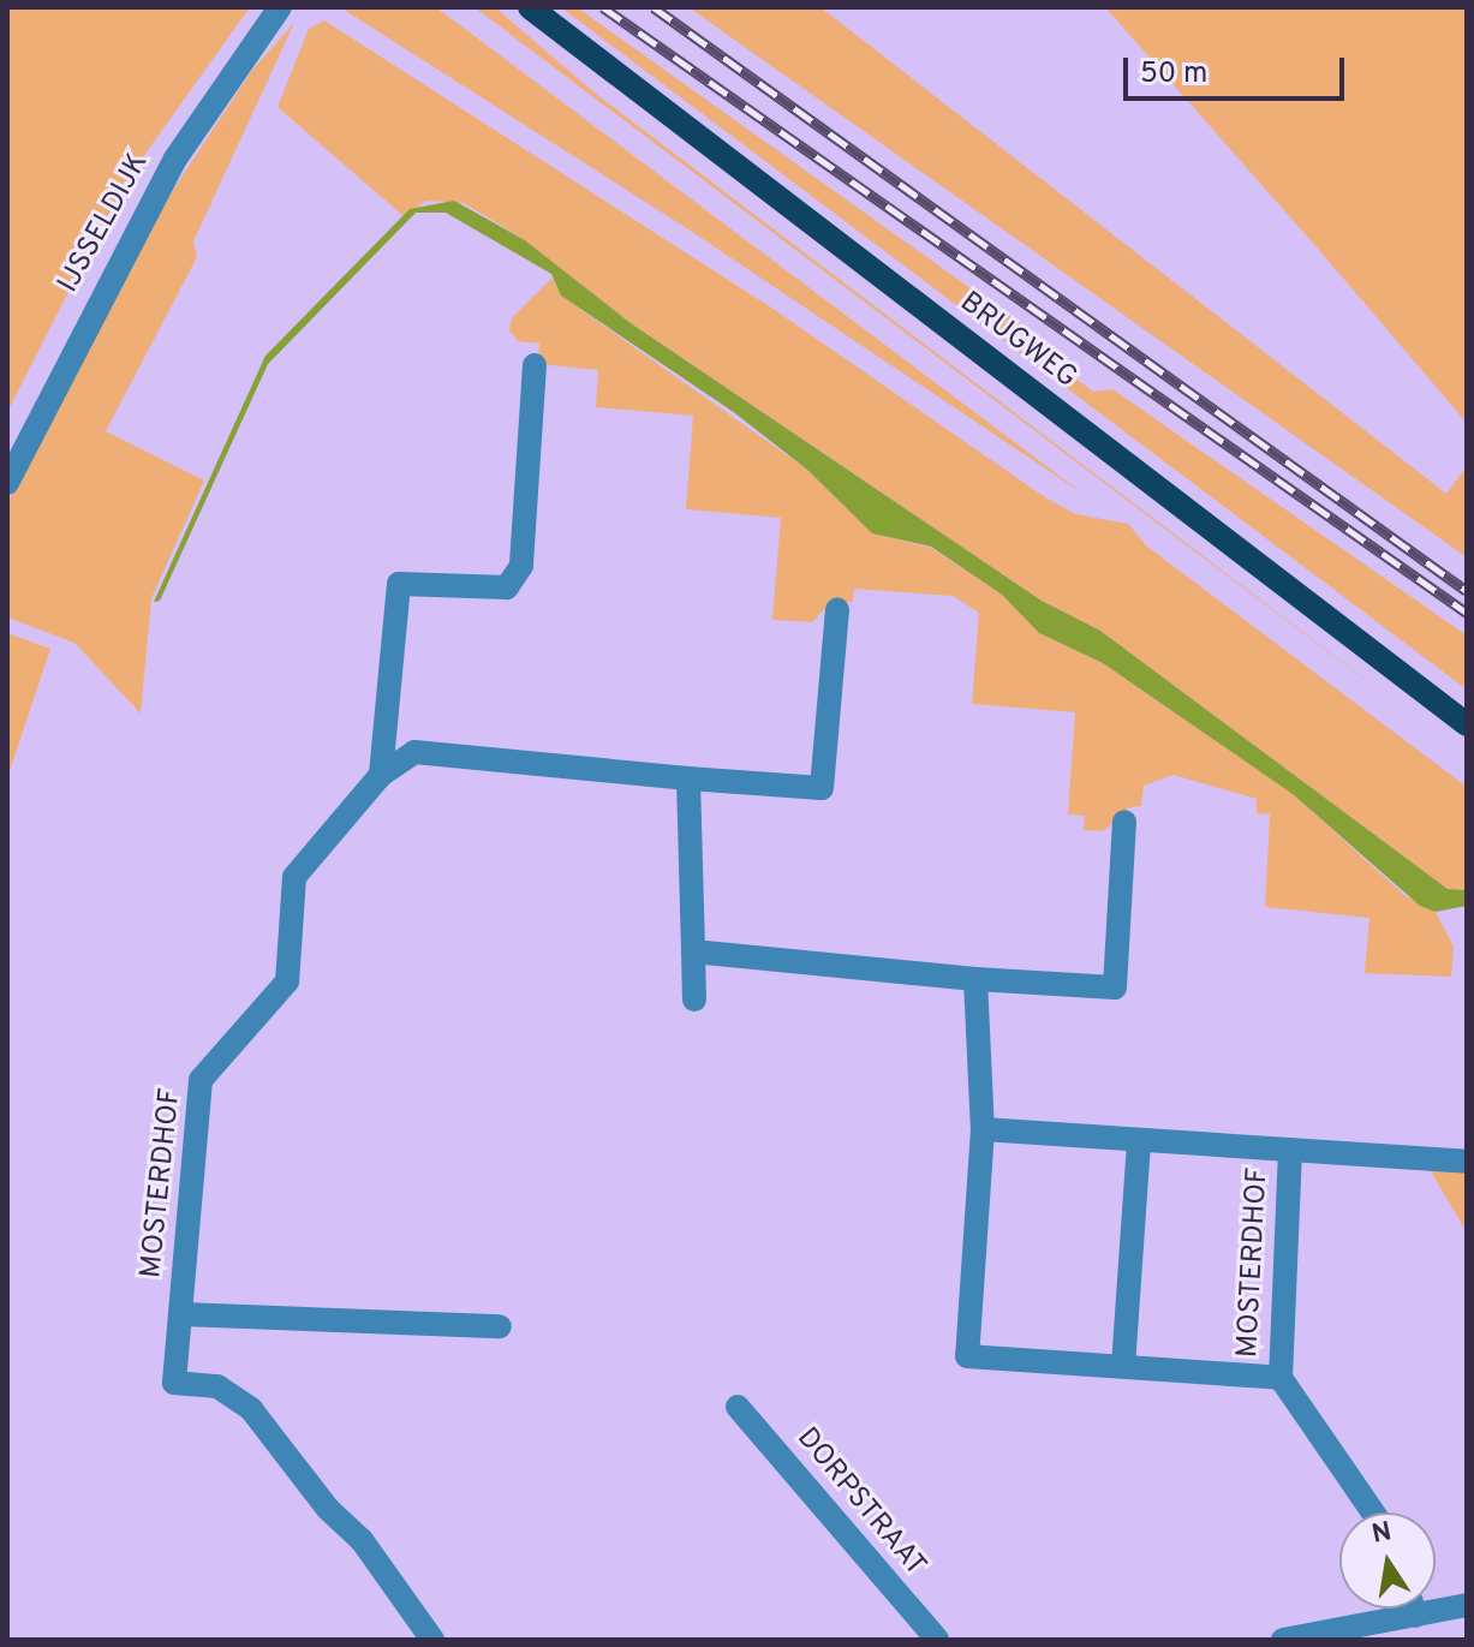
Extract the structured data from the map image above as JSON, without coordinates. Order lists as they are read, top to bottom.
{
  "streets": {
    "main road": ["BRUGWEG"],
    "street": ["IJSSELDIJK", "MOSTERDHOF", "DORPSTRAAT"]
  },
  "scale_bar": "50 m",
  "north": "top"
}
